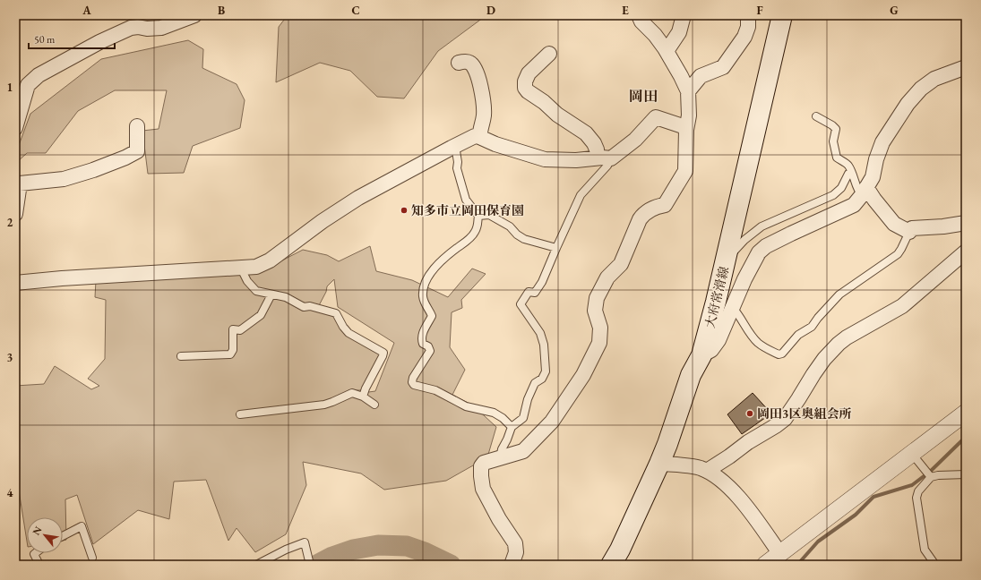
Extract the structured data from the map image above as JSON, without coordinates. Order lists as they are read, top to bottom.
{
  "streets": {
    "main road": ["大府常滑線"]
  },
  "districts": ["岡田"],
  "places": ["知多市立岡田保育園", "岡田3区奥組会所"],
  "scale_bar": "50 m",
  "north": "top left",
  "grid": {
    "columns": [
      "A",
      "B",
      "C",
      "D",
      "E",
      "F",
      "G"
    ],
    "rows": [
      "1",
      "2",
      "3",
      "4"
    ]
  }
}
